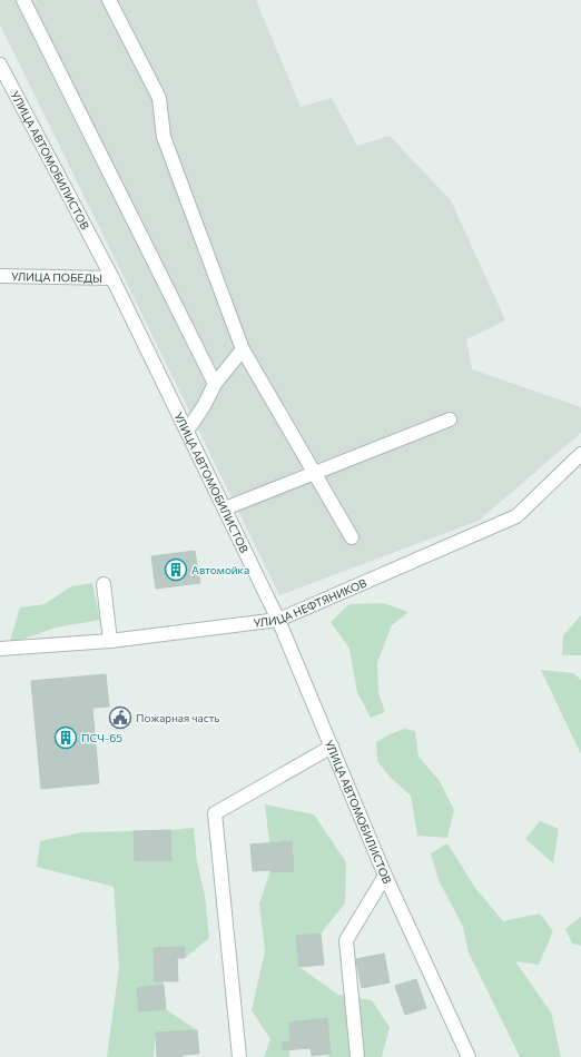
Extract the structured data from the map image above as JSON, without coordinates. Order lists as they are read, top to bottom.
{
  "streets": {
    "street": ["УЛИЦА АВТОМОБИЛИСТОВ", "УЛИЦА ПОБЕДЫ", "УЛИЦА НЕФТЯНИКОВ"]
  },
  "crossings": [
    ["УЛИЦА АВТОМОБИЛИСТОВ", "УЛИЦА ПОБЕДЫ"],
    ["УЛИЦА АВТОМОБИЛИСТОВ", "УЛИЦА НЕФТЯНИКОВ"]
  ],
  "places": {
    "building": ["Автомойка", "ПСЧ-65"],
    "public building": ["Пожарная часть"]
  }
}
